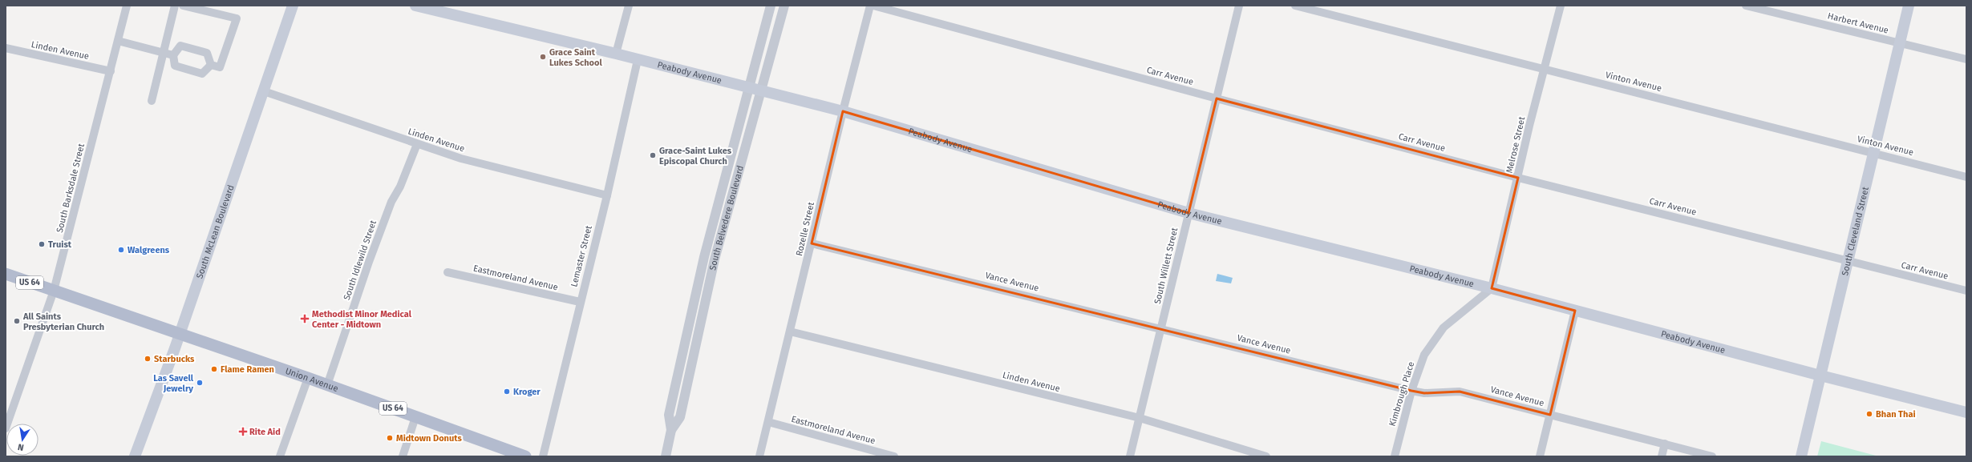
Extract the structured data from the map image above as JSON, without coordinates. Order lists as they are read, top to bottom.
{
  "streets": {
    "main road": [
      "Peabody Avenue",
      "South McLean Boulevard",
      "South Cleveland Street",
      "US 64",
      "Union Avenue"
    ],
    "street": [
      "Harbert Avenue",
      "Linden Avenue",
      "Carr Avenue",
      "Vinton Avenue",
      "Melrose Street",
      "South Barksdale Street",
      "South Belvedere Boulevard",
      "Rozelle Street",
      "Lemaster Street",
      "South Idlewild Street",
      "South Willett Street",
      "Eastmoreland Avenue",
      "Vance Avenue",
      "Kimbrough Place"
    ]
  },
  "crossings": [
    ["Harbert Avenue", "South Cleveland Street"],
    ["Linden Avenue", "South Barksdale Street"],
    ["Linden Avenue", "Rozelle Street"],
    ["Linden Avenue", "South McLean Boulevard"],
    ["Linden Avenue", "Lemaster Street"],
    ["Linden Avenue", "South Idlewild Street"],
    ["Linden Avenue", "South Willett Street"],
    ["Peabody Avenue", "Melrose Street"],
    ["Peabody Avenue", "South Belvedere Boulevard"],
    ["Peabody Avenue", "Rozelle Street"],
    ["Peabody Avenue", "South Cleveland Street"],
    ["Peabody Avenue", "Lemaster Street"],
    ["Peabody Avenue", "South Willett Street"],
    ["Peabody Avenue", "Kimbrough Place"],
    ["Carr Avenue", "Melrose Street"],
    ["Carr Avenue", "South Cleveland Street"],
    ["Carr Avenue", "South Willett Street"],
    ["Vinton Avenue", "Melrose Street"],
    ["Vinton Avenue", "South Cleveland Street"],
    ["Melrose Street", "Kimbrough Place"],
    ["South Barksdale Street", "Union Avenue"],
    ["Rozelle Street", "Eastmoreland Avenue"],
    ["Rozelle Street", "Vance Avenue"],
    ["South McLean Boulevard", "Union Avenue"],
    ["Lemaster Street", "Eastmoreland Avenue"],
    ["South Idlewild Street", "Union Avenue"],
    ["South Willett Street", "Vance Avenue"],
    ["Vance Avenue", "Kimbrough Place"]
  ],
  "places": {
    "other": [
      "Grace Saint Lukes School",
      "Grace-Saint Lukes Episcopal Church",
      "Truist",
      "Walgreens",
      "All Saints Presbyterian Church",
      "Starbucks",
      "Flame Ramen",
      "Las Savell Jewelry",
      "Kroger",
      "Bhan Thai",
      "Midtown Donuts"
    ],
    "health": ["Methodist Minor Medical Center - Midtown", "Rite Aid"]
  },
  "north": "bottom"
}
